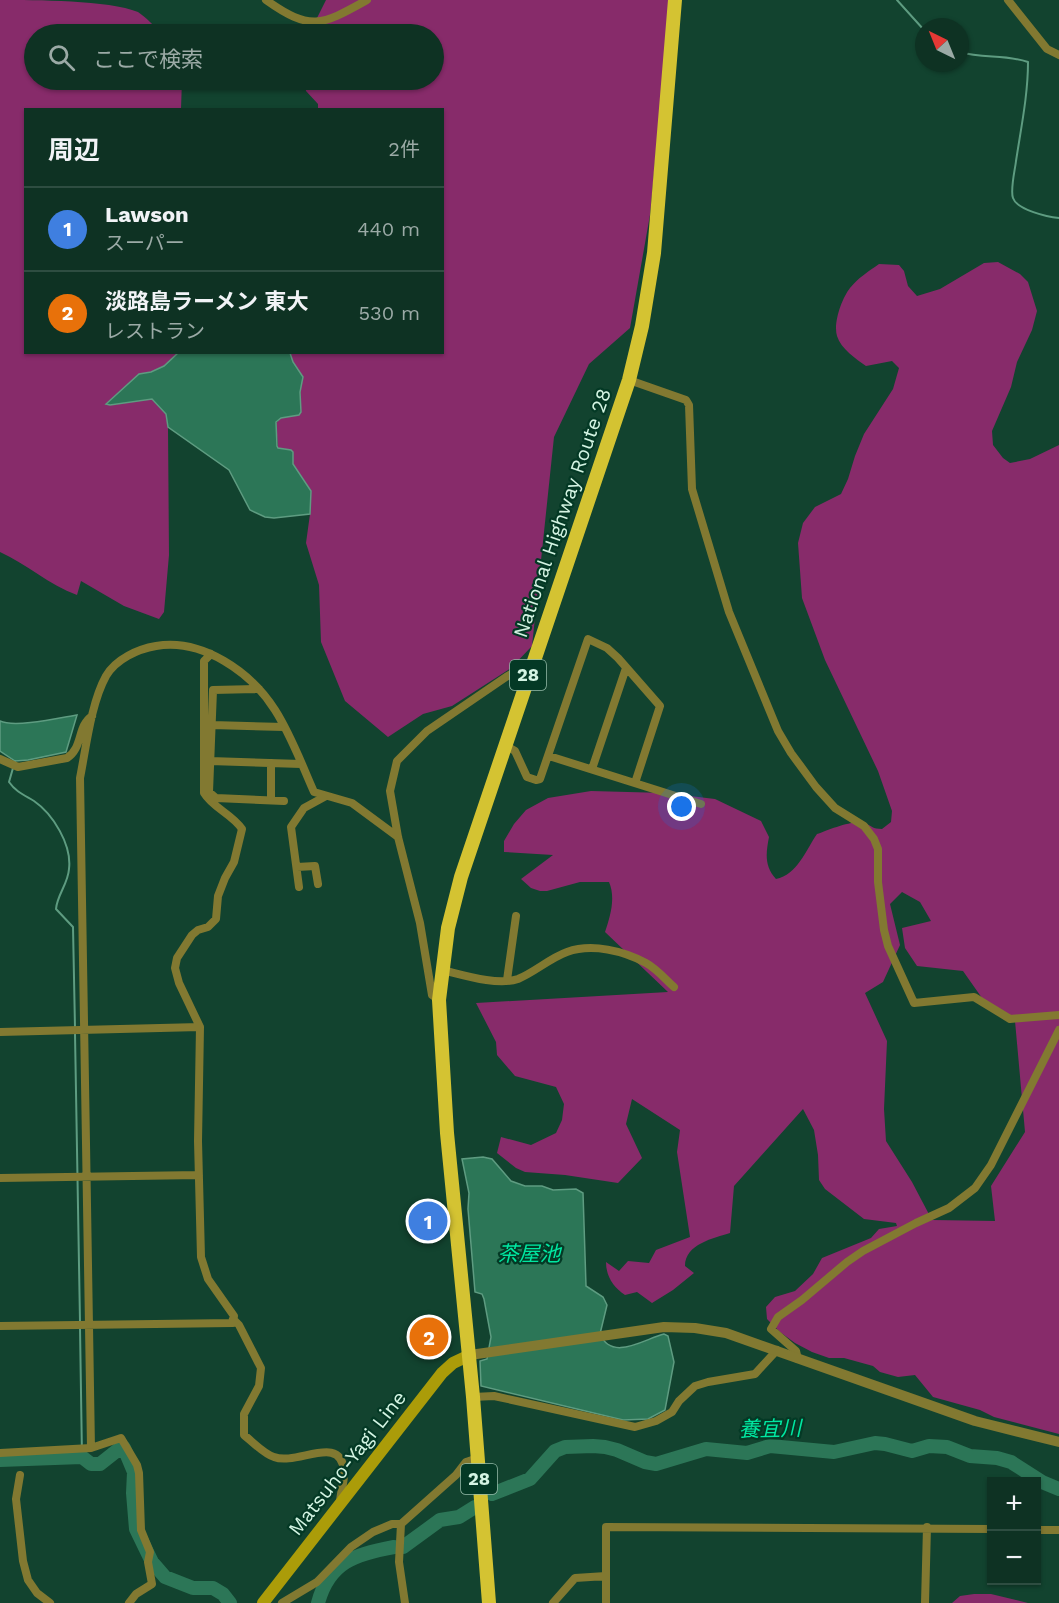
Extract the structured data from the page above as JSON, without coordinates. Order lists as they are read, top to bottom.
{
  "streets": {
    "highway": ["National Highway Route 28", "28"],
    "main road": ["Matsuho-Yagi Line"]
  },
  "crossings": [
    ["National Highway Route 28", "Matsuho-Yagi Line"]
  ],
  "water": ["茶屋池", "養宜川"],
  "north": "top left",
  "page": {
    "search": "ここで検索",
    "heading": ["周辺", "2件"],
    "list": [
      {
        "mark": "1",
        "name": "Lawson",
        "note": "スーパー",
        "value": "440 m"
      },
      {
        "mark": "2",
        "name": "淡路島ラーメン 東大",
        "note": "レストラン",
        "value": "530 m"
      }
    ],
    "pins": ["1", "2"],
    "map_buttons": ["+", "−"]
  }
}
